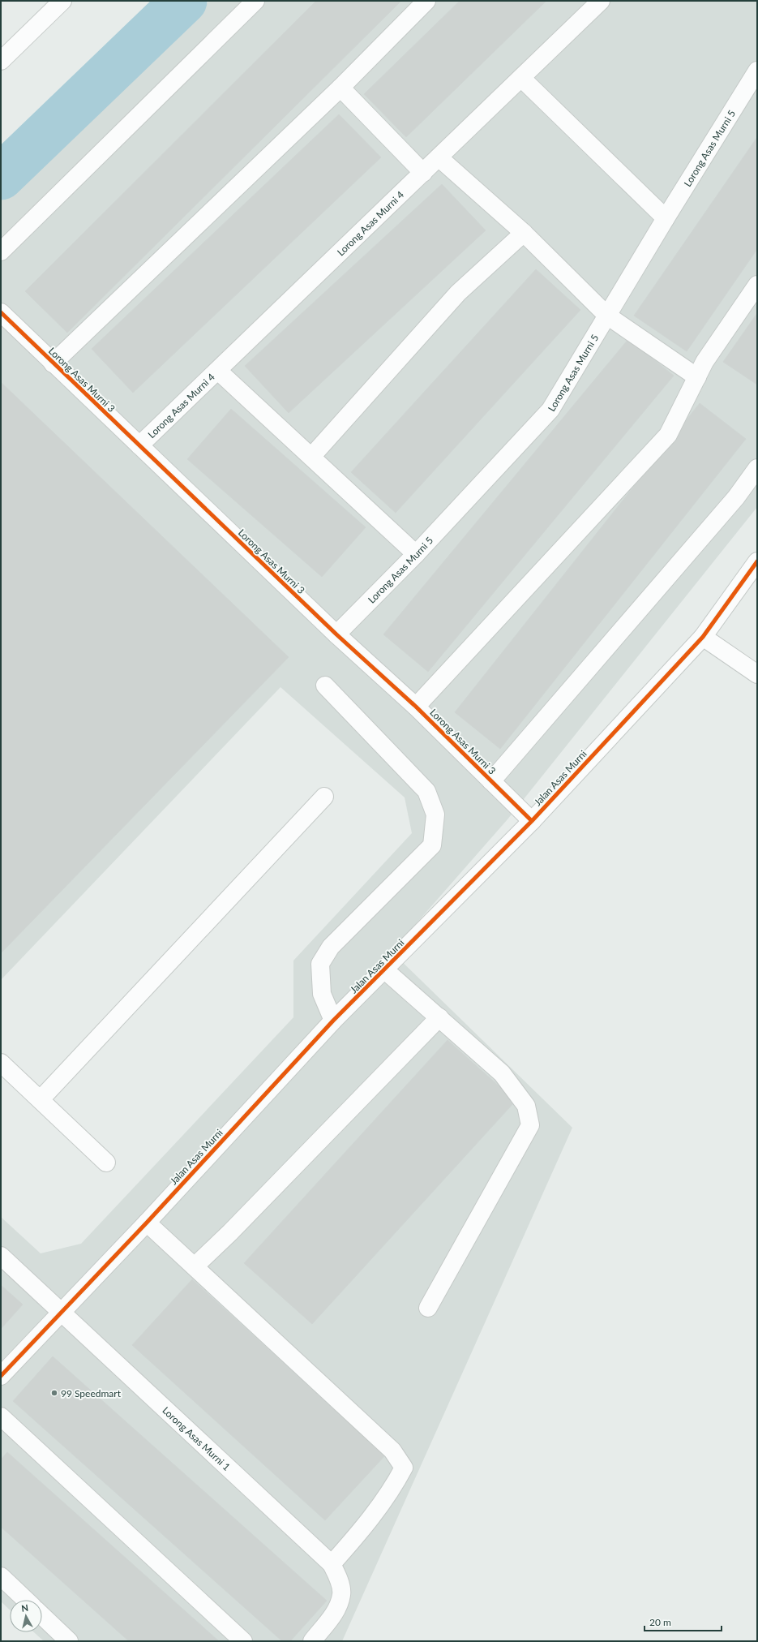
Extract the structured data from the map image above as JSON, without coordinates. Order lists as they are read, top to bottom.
{
  "streets": {
    "street": [
      "Lorong Asas Murni 5",
      "Lorong Asas Murni 4",
      "Lorong Asas Murni 3",
      "Jalan Asas Murni",
      "Lorong Asas Murni 1"
    ]
  },
  "crossings": [
    ["Lorong Asas Murni 5", "Lorong Asas Murni 3"],
    ["Lorong Asas Murni 4", "Lorong Asas Murni 3"],
    ["Lorong Asas Murni 3", "Jalan Asas Murni"],
    ["Jalan Asas Murni", "Lorong Asas Murni 1"]
  ],
  "places": ["99 Speedmart"],
  "scale_bar": "20 m",
  "north": "top"
}
